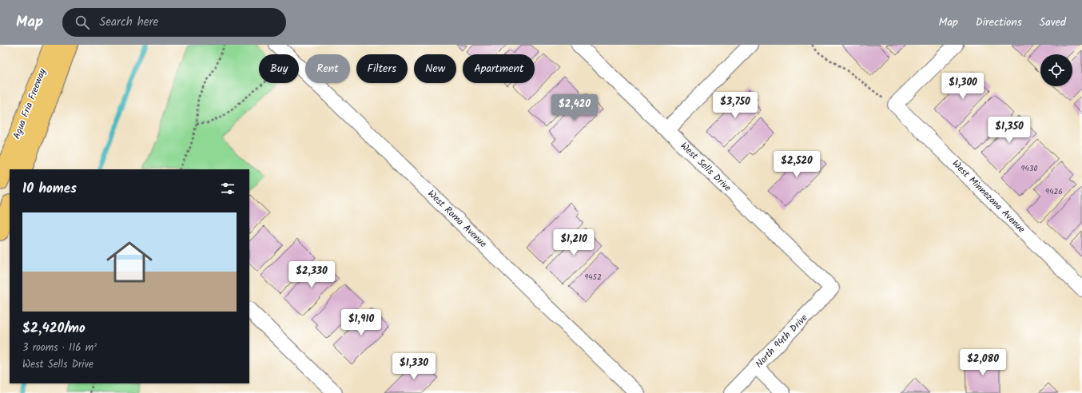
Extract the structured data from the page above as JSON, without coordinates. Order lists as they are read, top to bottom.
{
  "streets": {
    "highway": ["Agua Fria Freeway"],
    "street": [
      "West Sells Drive",
      "West Minnezona Avenue",
      "West Roma Avenue",
      "North 94th Drive"
    ]
  },
  "crossings": [
    ["West Sells Drive", "North 94th Drive"]
  ],
  "house_numbers": ["9430", "9426", "9452"],
  "page": {
    "header": "Map",
    "search": "Search here",
    "nav": ["Map", "Directions", "Saved"],
    "chip": [
      "Buy",
      "Rent",
      "Filters",
      "New",
      "Apartment"
    ],
    "price": [
      "$1,300",
      "$3,750",
      "$2,420",
      "$1,350",
      "$2,520",
      "$1,210",
      "$2,330",
      "$1,910",
      "$2,080",
      "$1,330"
    ],
    "heading": "10 homes",
    "list": [
      {
        "name": "$2,420/mo",
        "note": "3 rooms · 116 m² · West Sells Drive"
      }
    ]
  }
}
